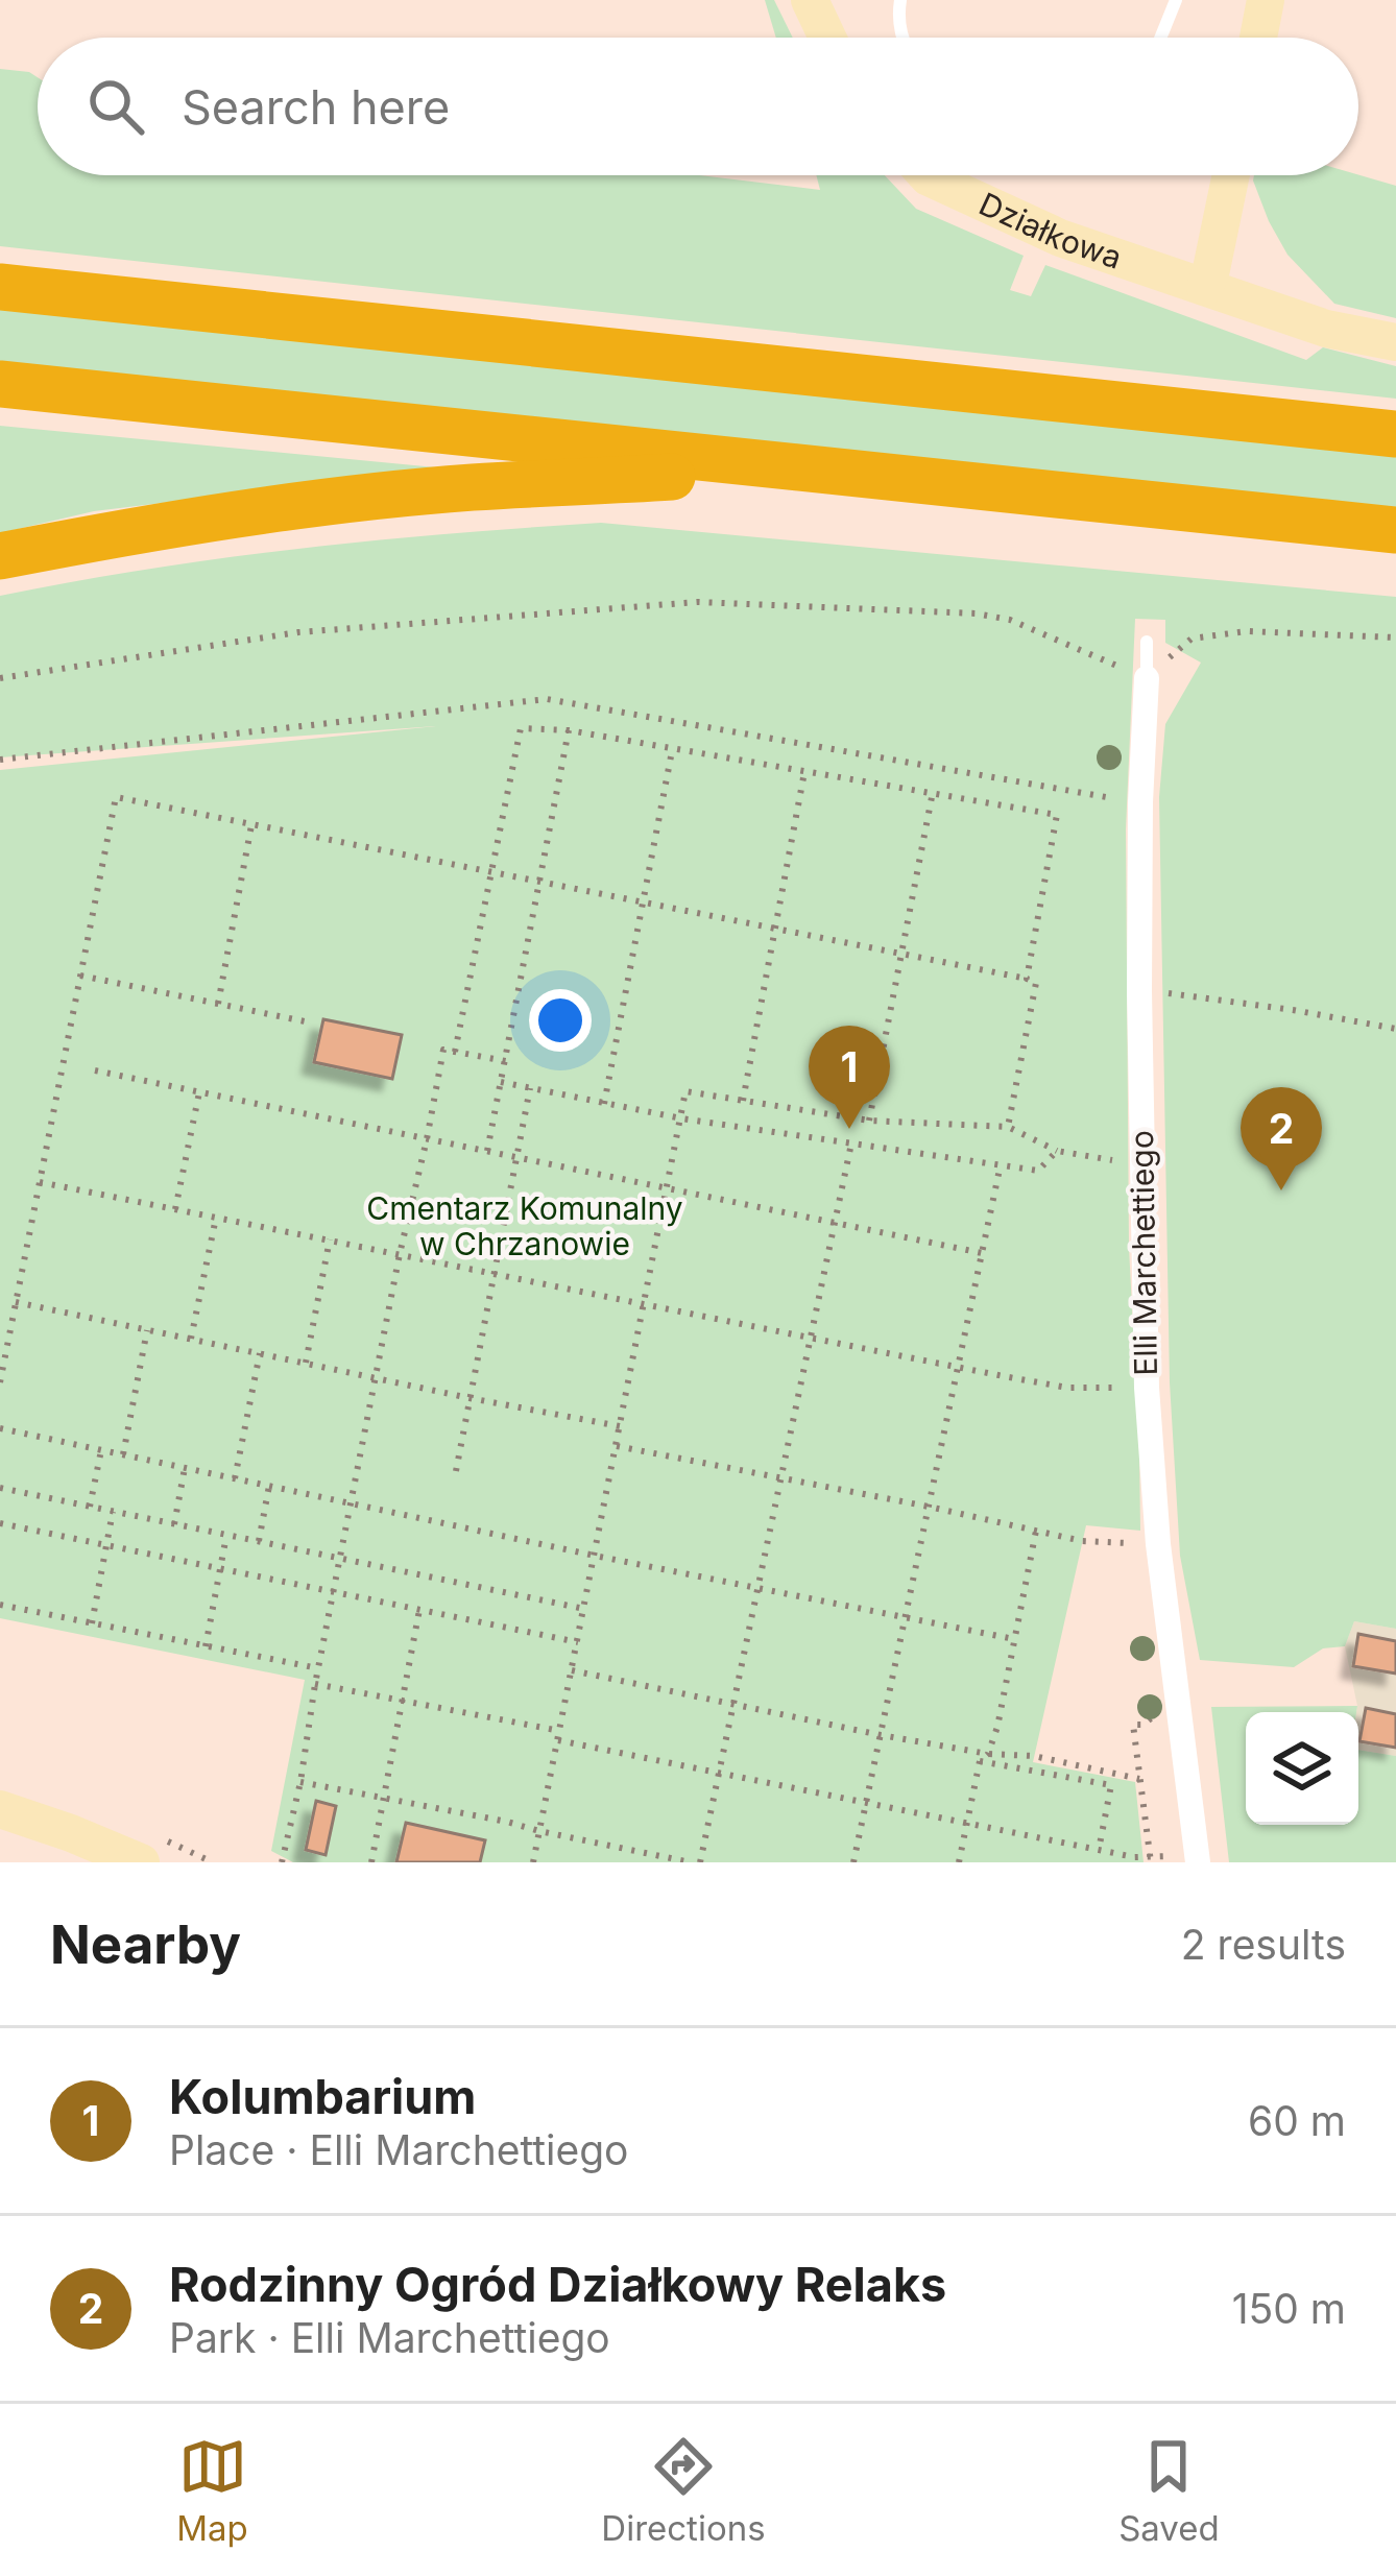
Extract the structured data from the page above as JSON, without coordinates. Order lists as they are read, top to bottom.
{
  "streets": {
    "street": ["Działkowa", "Elli Marchettiego"]
  },
  "parks": ["Cmentarz Komunalny w Chrzanowie"],
  "page": {
    "search": "Search here",
    "pins": ["1", "2"],
    "heading": ["Nearby", "2 results"],
    "list": [
      {
        "mark": "1",
        "name": "Kolumbarium",
        "note": "Place · Elli Marchettiego",
        "value": "60 m"
      },
      {
        "mark": "2",
        "name": "Rodzinny Ogród Działkowy Relaks",
        "note": "Park · Elli Marchettiego",
        "value": "150 m"
      }
    ],
    "nav": ["Map", "Directions", "Saved"]
  }
}
